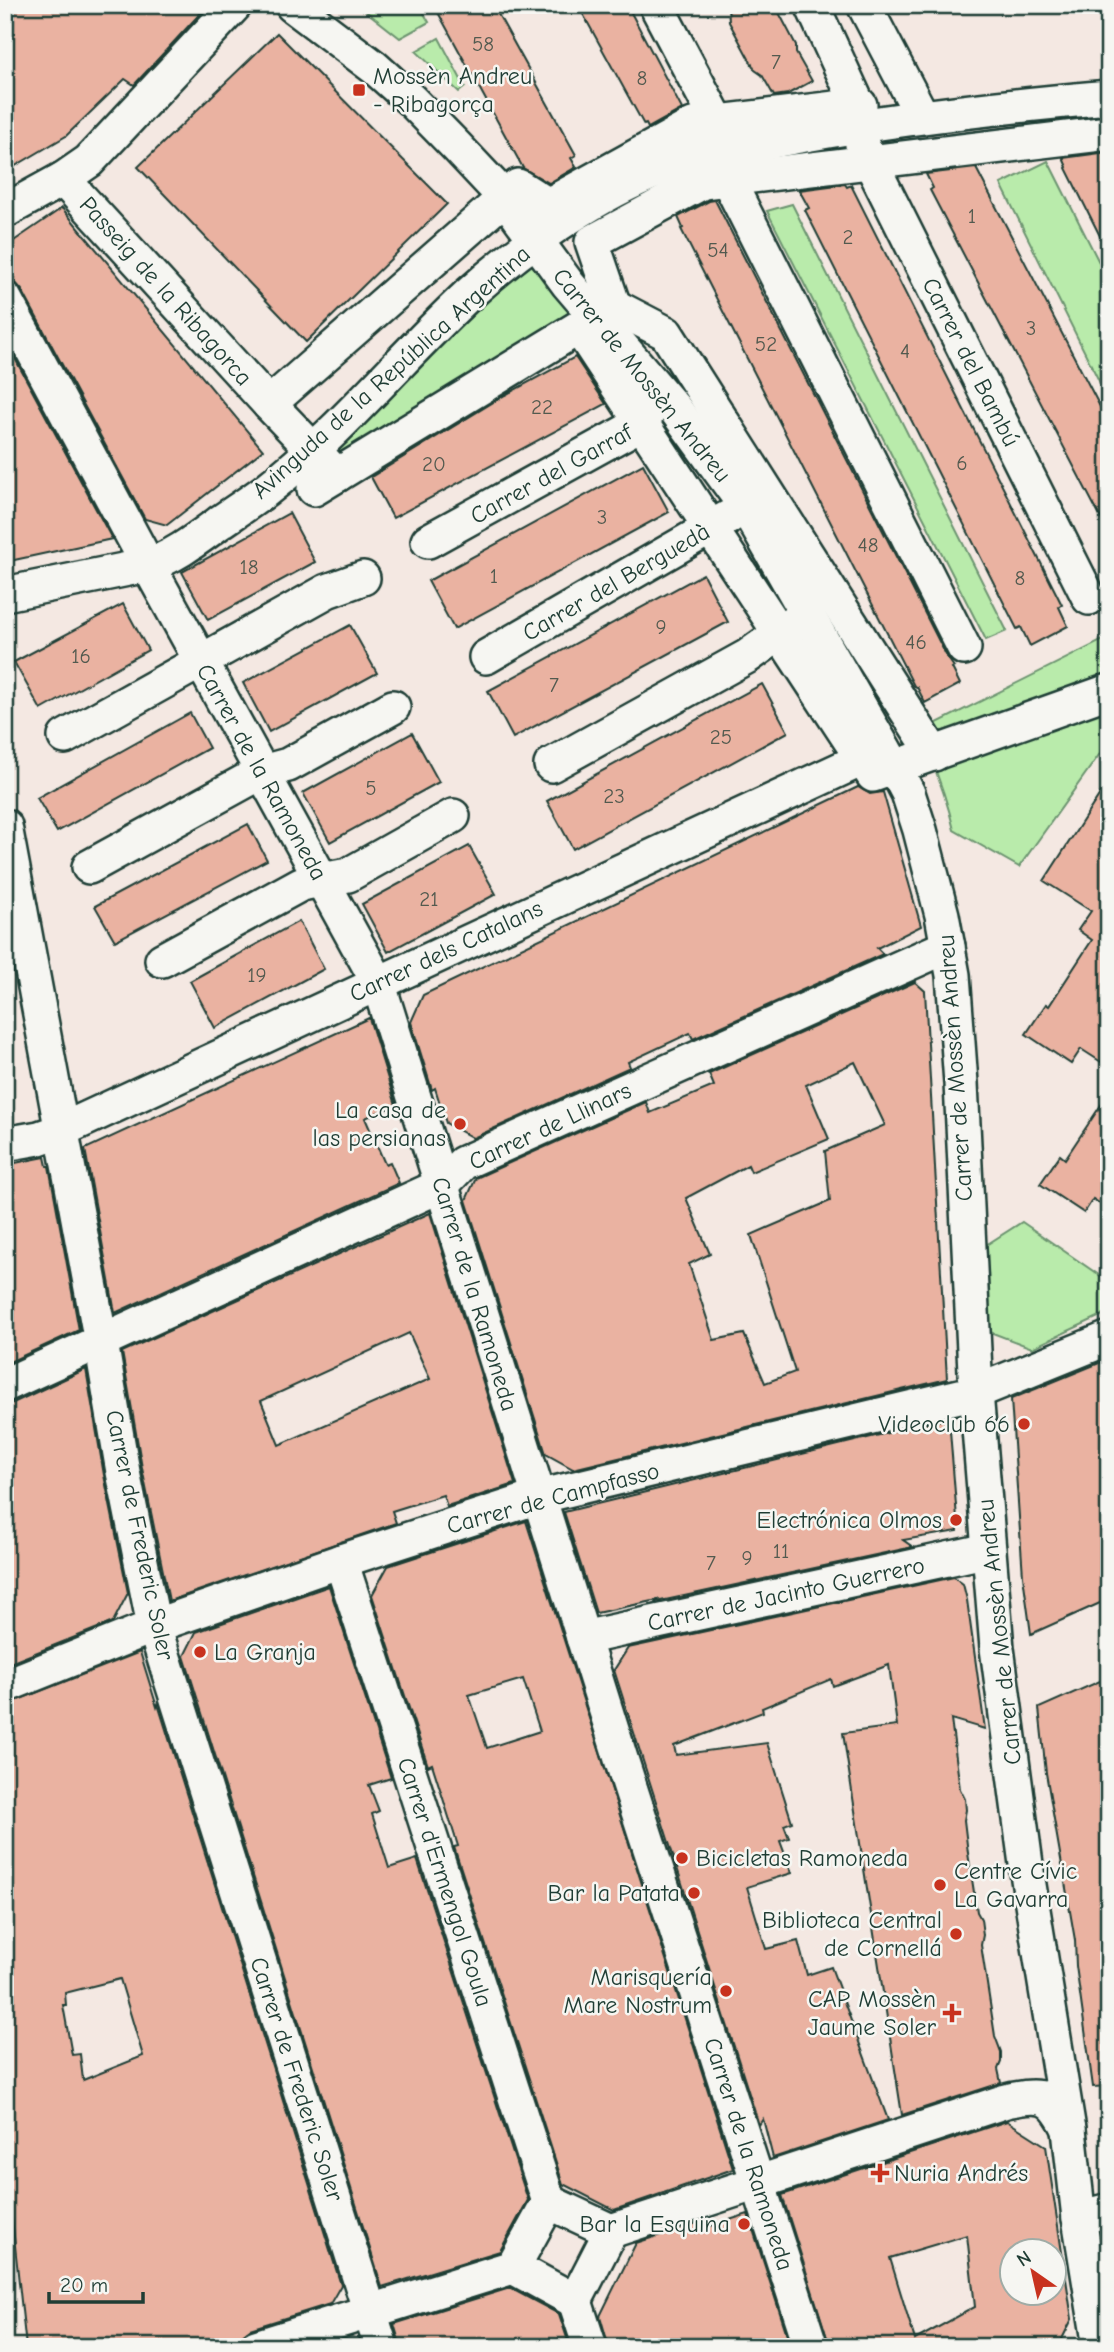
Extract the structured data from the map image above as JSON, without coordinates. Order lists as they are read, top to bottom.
{
  "streets": {
    "street": [
      "Passeig de la Ribagorca",
      "Carrer del Bambú",
      "Avinguda de la República Argentina",
      "Carrer de Mossèn Andreu",
      "Carrer del Garraf",
      "Carrer del Berguedà",
      "Carrer de la Ramoneda",
      "Carrer dels Catalans",
      "Carrer de Llinars",
      "Carrer de Campfasso",
      "Carrer de Frederic Soler",
      "Carrer de Jacinto Guerrero",
      "Carrer d'Ermengol Goula"
    ]
  },
  "crossings": [
    ["Passeig de la Ribagorca", "Avinguda de la República Argentina"],
    ["Passeig de la Ribagorca", "Carrer de Mossèn Andreu"],
    ["Carrer del Bambú", "Avinguda de la República Argentina"],
    ["Avinguda de la República Argentina", "Carrer de Mossèn Andreu"],
    ["Avinguda de la República Argentina", "Carrer de la Ramoneda"],
    ["Carrer de Mossèn Andreu", "Carrer del Garraf"],
    ["Carrer de Mossèn Andreu", "Carrer del Berguedà"],
    ["Carrer de Mossèn Andreu", "Carrer dels Catalans"],
    ["Carrer de Mossèn Andreu", "Carrer de Llinars"],
    ["Carrer de Mossèn Andreu", "Carrer de Campfasso"],
    ["Carrer de Mossèn Andreu", "Carrer de Jacinto Guerrero"],
    ["Carrer de la Ramoneda", "Carrer dels Catalans"],
    ["Carrer de la Ramoneda", "Carrer de Llinars"],
    ["Carrer de la Ramoneda", "Carrer de Campfasso"],
    ["Carrer de la Ramoneda", "Carrer de Jacinto Guerrero"],
    ["Carrer dels Catalans", "Carrer de Frederic Soler"],
    ["Carrer de Llinars", "Carrer de Frederic Soler"],
    ["Carrer de Campfasso", "Carrer de Frederic Soler"],
    ["Carrer de Campfasso", "Carrer d'Ermengol Goula"]
  ],
  "places": {
    "transit": ["Mossèn Andreu - Ribagorça"],
    "other": [
      "La casa de las persianas",
      "Videoclub 66",
      "Electrónica Olmos",
      "La Granja",
      "Bicicletas Ramoneda",
      "Centre Cívic La Gavarra",
      "Bar la Patata",
      "Biblioteca Central de Cornellá",
      "Marisquería Mare Nostrum",
      "Bar la Esquina"
    ],
    "health": ["CAP Mossèn Jaume Soler", "Nuria Andrés"]
  },
  "house_numbers": [
    "58",
    "7",
    "8",
    "1",
    "2",
    "54",
    "3",
    "52",
    "4",
    "22",
    "6",
    "20",
    "3",
    "48",
    "18",
    "1",
    "8",
    "9",
    "46",
    "16",
    "7",
    "25",
    "5",
    "23",
    "21",
    "19",
    "11",
    "9",
    "7"
  ],
  "scale_bar": "20 m",
  "north": "top left"
}
